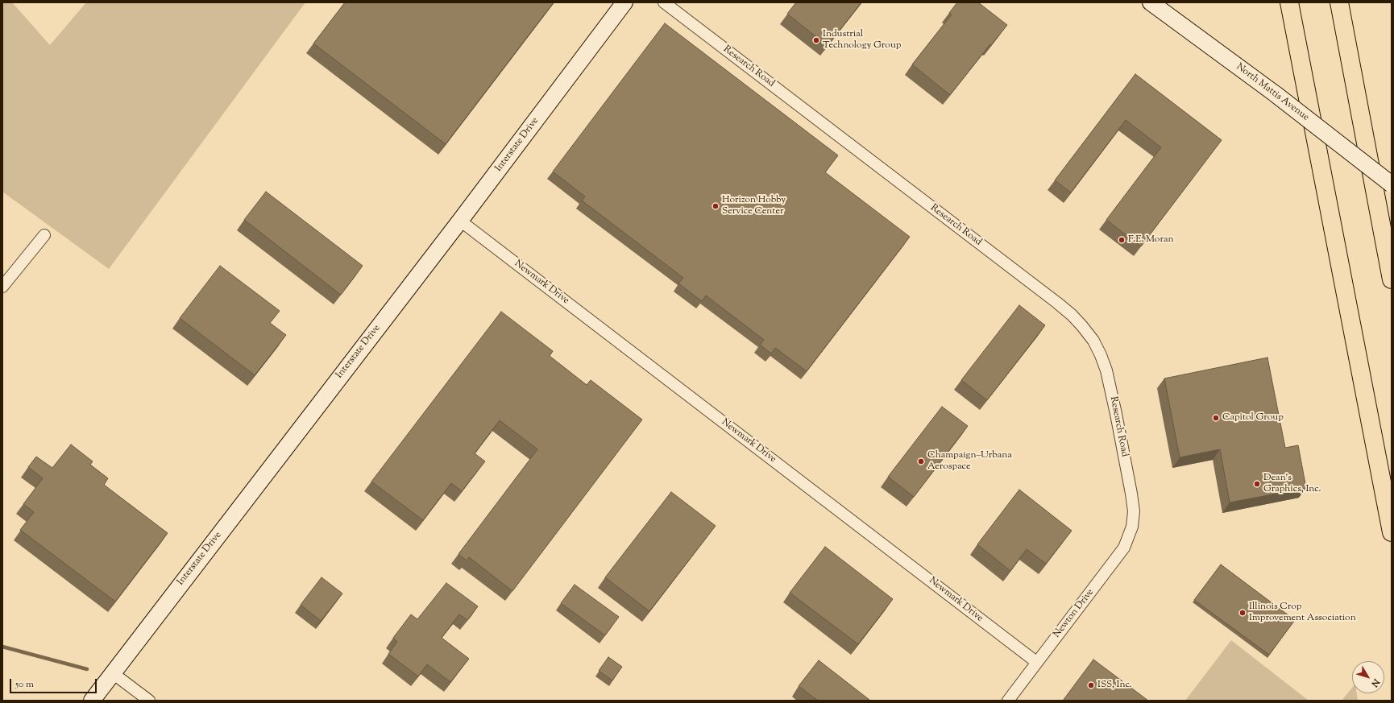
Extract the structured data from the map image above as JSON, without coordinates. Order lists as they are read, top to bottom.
{
  "streets": {
    "main road": ["North Mattis Avenue", "Interstate Drive"],
    "street": ["Research Road", "Newmark Drive", "Newton Drive"]
  },
  "crossings": [
    ["Research Road", "Newton Drive"],
    ["Interstate Drive", "Newmark Drive"],
    ["Newmark Drive", "Newton Drive"]
  ],
  "places": [
    "Industrial Technology Group",
    "Horizon Hobby Service Center",
    "F.E. Moran",
    "Capitol Group",
    "Champaign–Urbana Aerospace",
    "Dean's Graphics, Inc.",
    "Illinois Crop Improvement Association",
    "ISS, Inc."
  ],
  "scale_bar": "50 m",
  "north": "bottom right"
}
